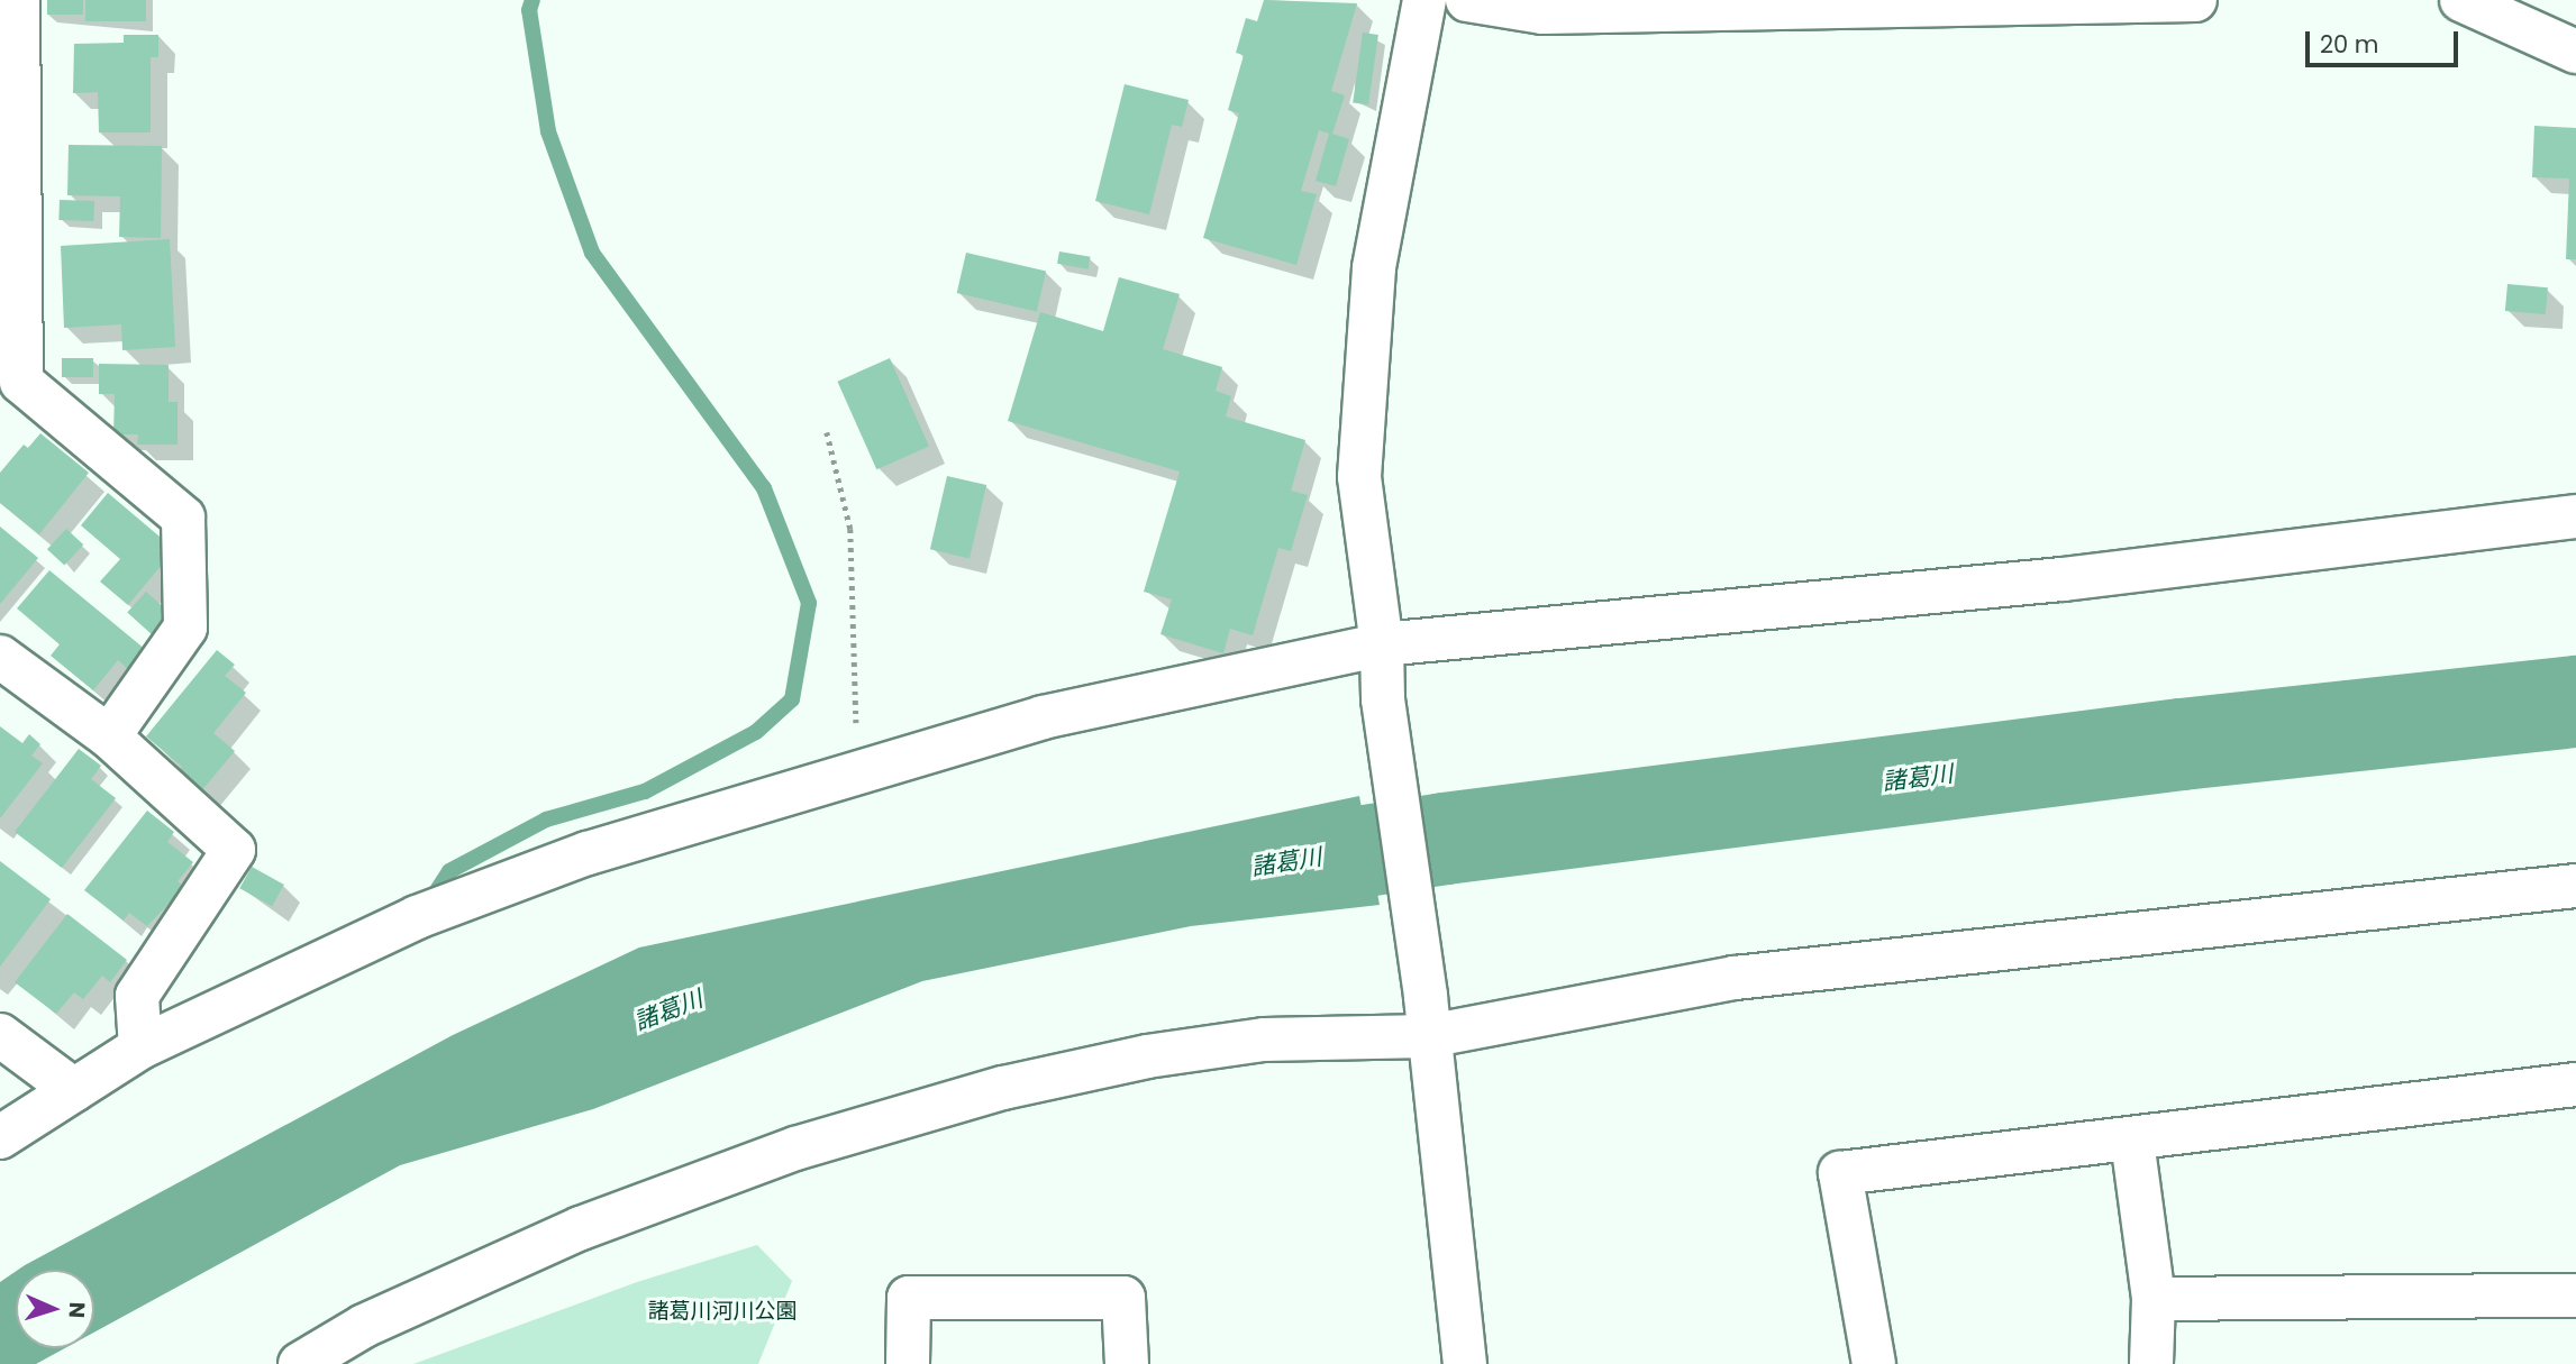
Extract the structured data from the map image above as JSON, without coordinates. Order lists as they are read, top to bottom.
{
  "water": ["諸葛川"],
  "parks": ["諸葛川河川公園"],
  "scale_bar": "20 m",
  "north": "right"
}
